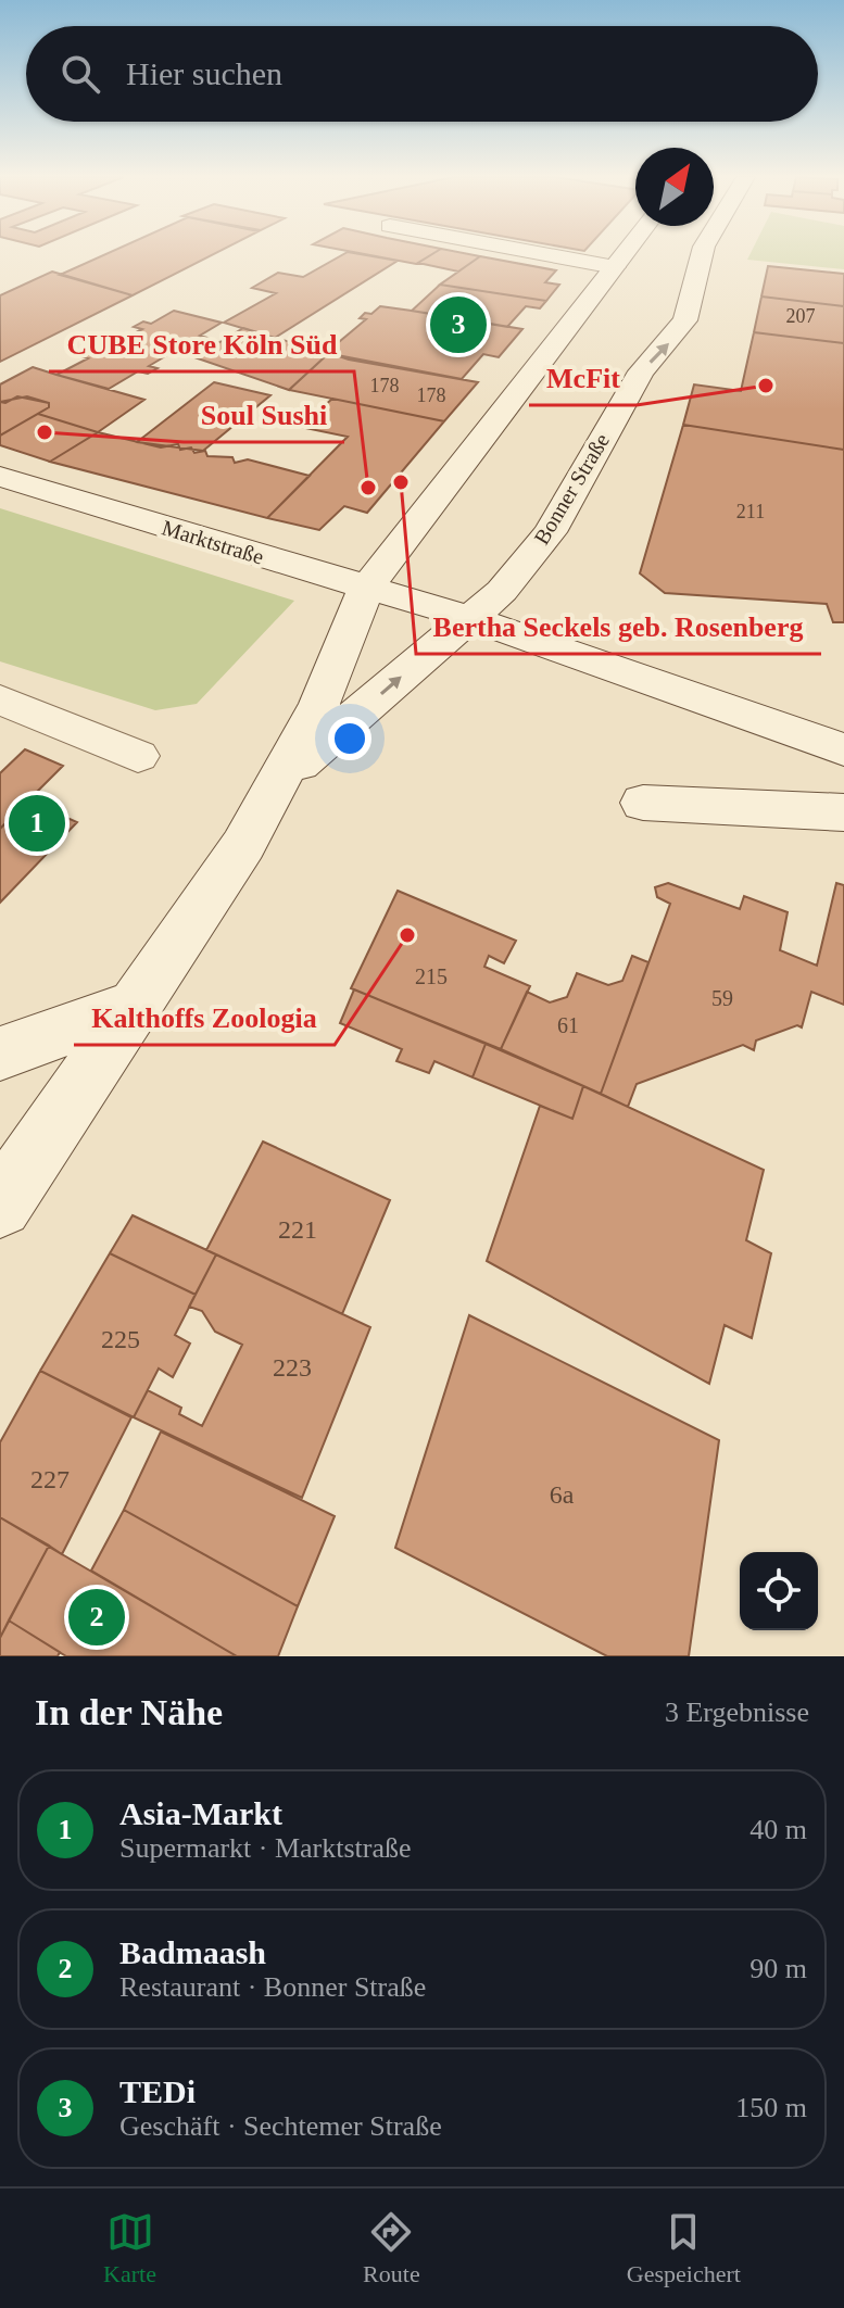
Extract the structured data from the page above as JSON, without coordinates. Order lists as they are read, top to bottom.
{
  "streets": {
    "main road": ["Bonner Straße", "Marktstraße"]
  },
  "crossings": [
    ["Bonner Straße", "Marktstraße"]
  ],
  "places": [
    "McFit",
    "Soul Sushi",
    "Bertha Seckels geb. Rosenberg",
    "CUBE Store Köln Süd",
    "Kalthoffs Zoologia"
  ],
  "house_numbers": [
    "207",
    "178",
    "178",
    "211",
    "215",
    "59",
    "61",
    "221",
    "225",
    "223",
    "227",
    "6a"
  ],
  "north": "top right",
  "page": {
    "search": "Hier suchen",
    "pins": ["3", "1", "2"],
    "heading": ["In der Nähe", "3 Ergebnisse"],
    "list": [
      {
        "mark": "1",
        "name": "Asia-Markt",
        "note": "Supermarkt · Marktstraße",
        "value": "40 m"
      },
      {
        "mark": "2",
        "name": "Badmaash",
        "note": "Restaurant · Bonner Straße",
        "value": "90 m"
      },
      {
        "mark": "3",
        "name": "TEDi",
        "note": "Geschäft · Sechtemer Straße",
        "value": "150 m"
      }
    ],
    "nav": ["Karte", "Route", "Gespeichert"]
  }
}
